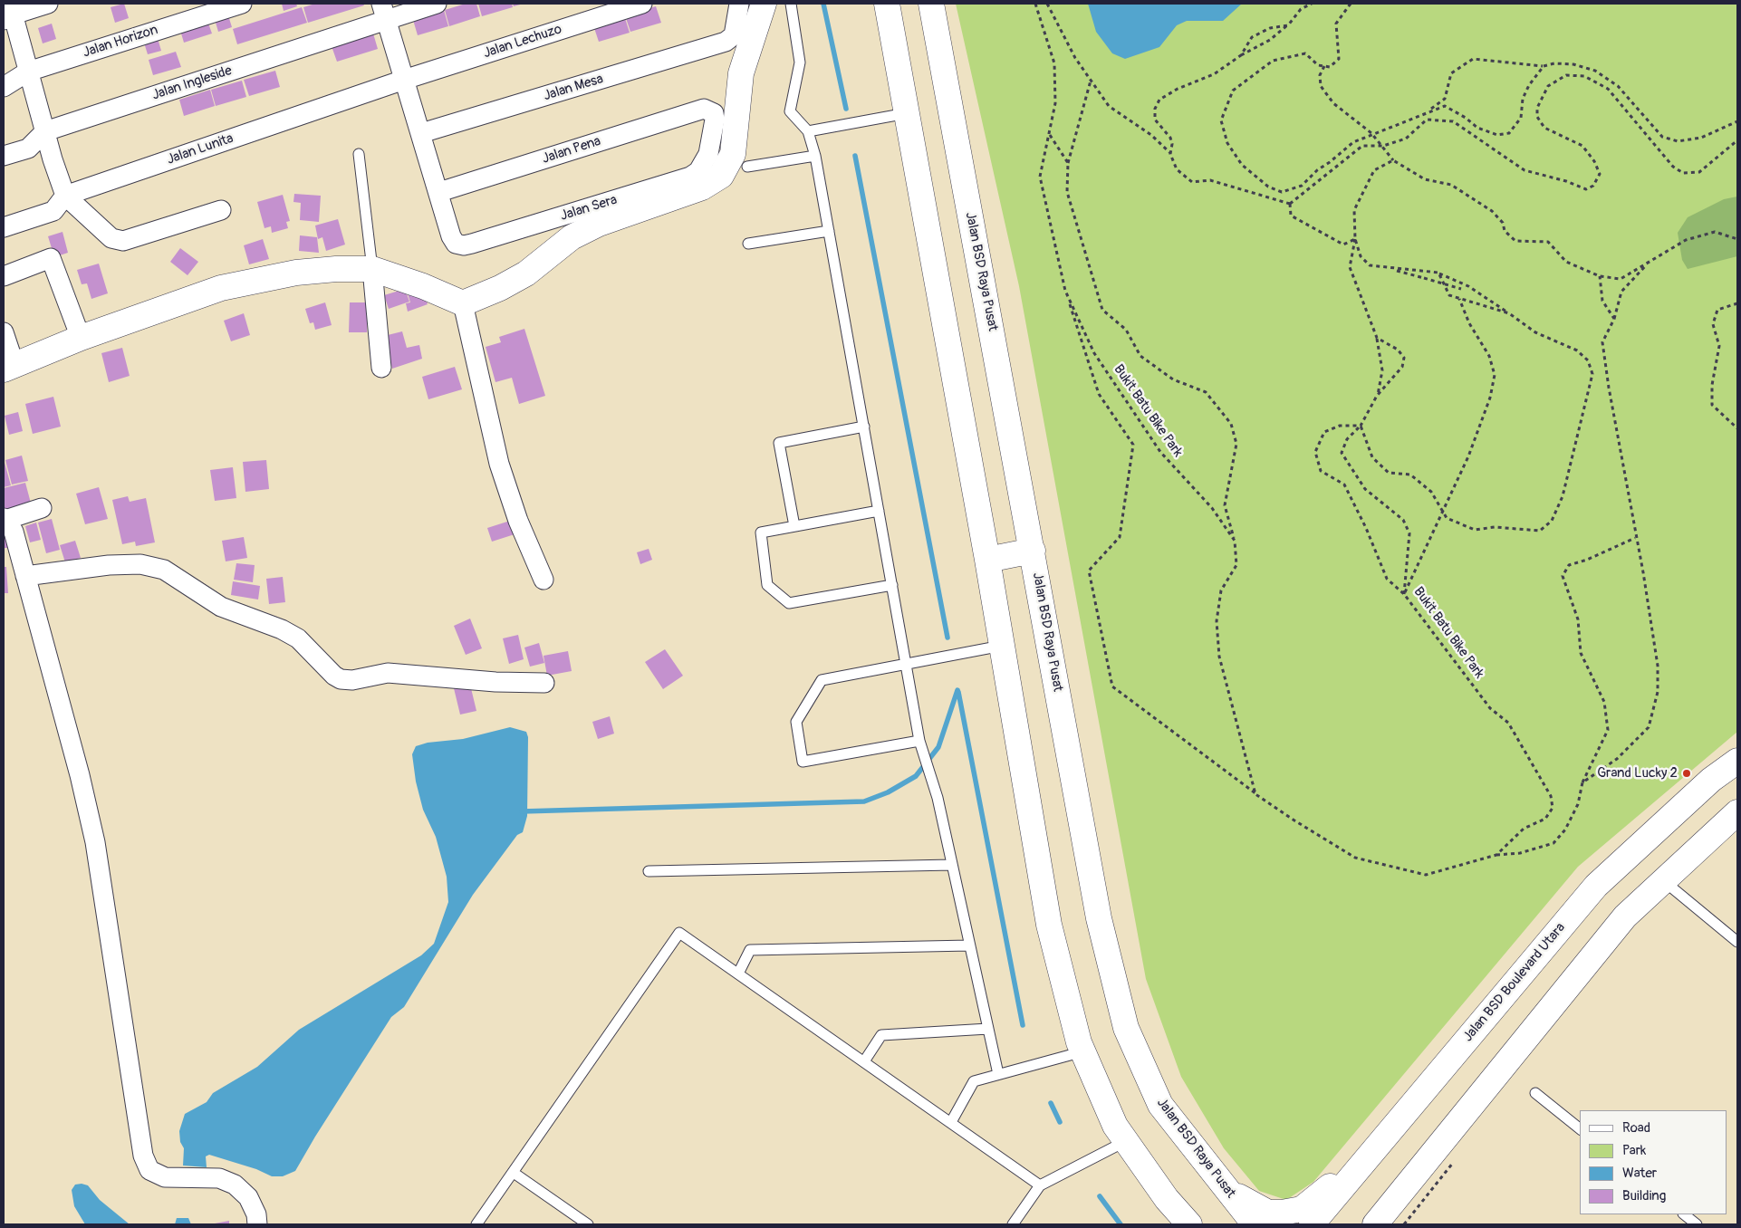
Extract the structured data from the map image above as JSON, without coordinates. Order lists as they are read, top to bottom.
{
  "streets": {
    "main road": ["Jalan BSD Raya Pusat", "Jalan BSD Boulevard Utara"],
    "street": [
      "Jalan Horizon",
      "Jalan Lechuzo",
      "Jalan Ingleside",
      "Jalan Mesa",
      "Jalan Lunita",
      "Jalan Pena",
      "Jalan Sera"
    ],
    "path": ["Bukit Batu Bike Park"]
  },
  "crossings": [
    ["Jalan Lechuzo", "Jalan Lunita"],
    ["Jalan Pena", "Jalan Sera"]
  ],
  "places": ["Grand Lucky 2"],
  "legend": [
    "Road",
    "Park",
    "Water",
    "Building"
  ]
}
